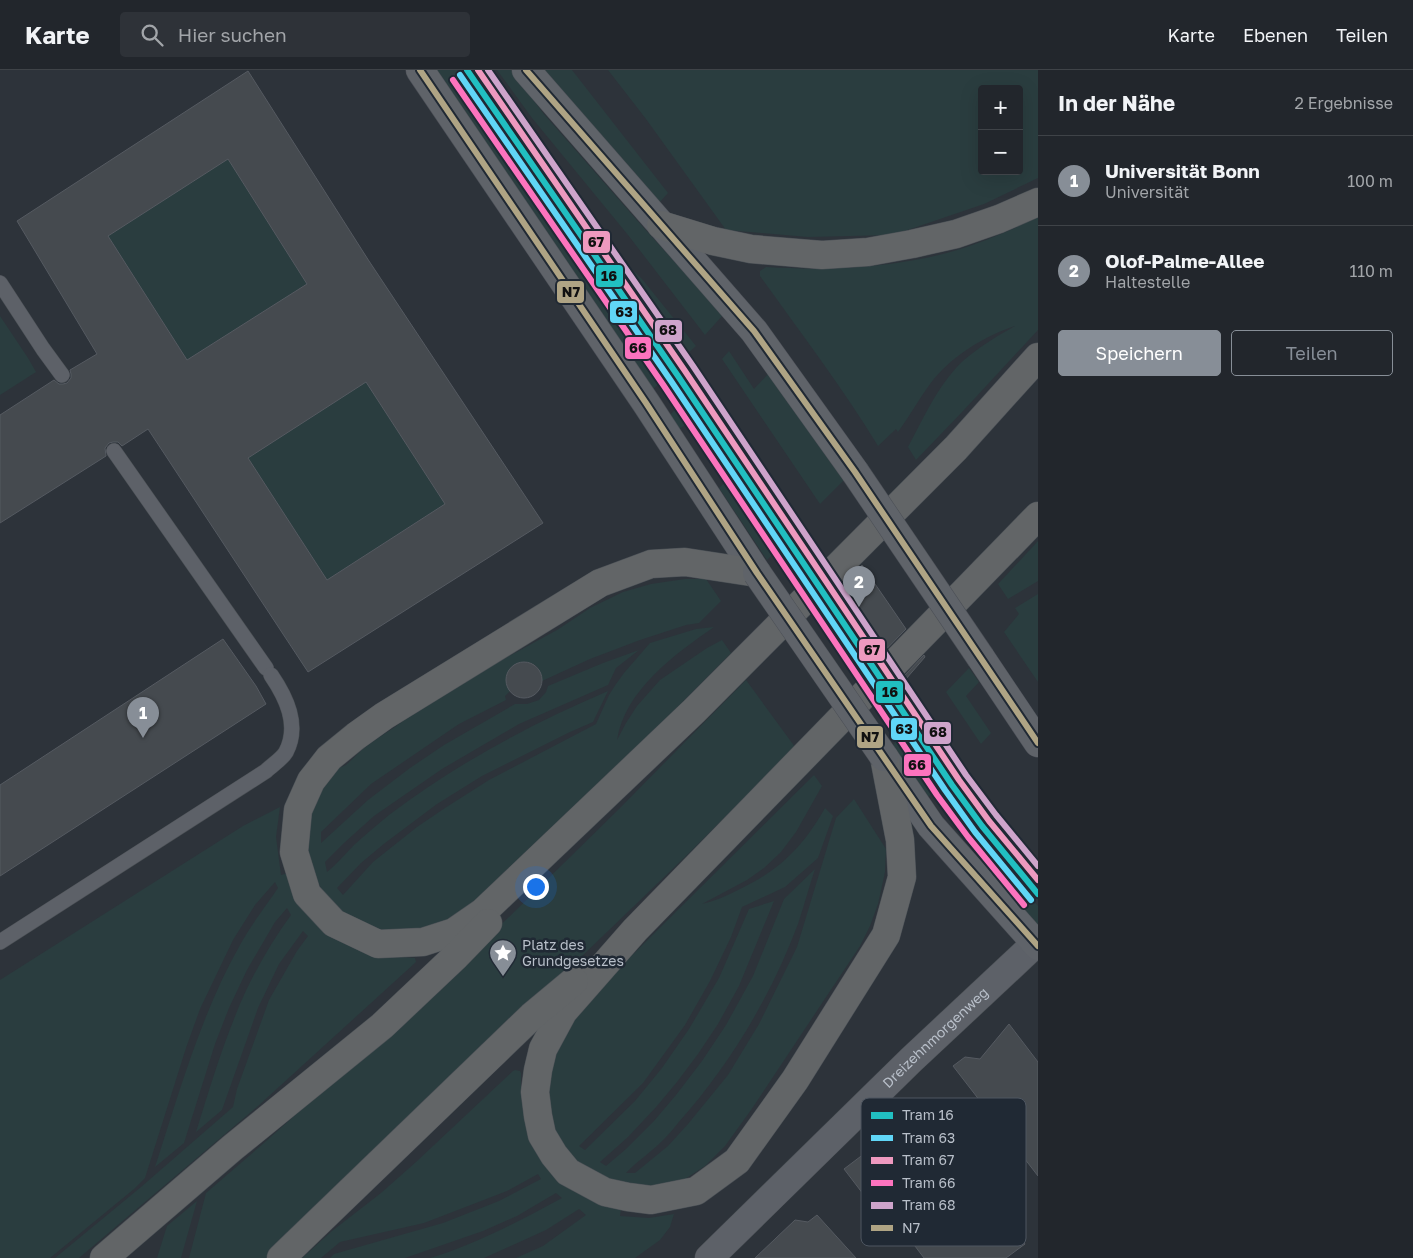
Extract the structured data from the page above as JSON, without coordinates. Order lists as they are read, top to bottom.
{
  "streets": {
    "street": ["Dreizehnmorgenweg"]
  },
  "places": {
    "place": ["Platz des Grundgesetzes"]
  },
  "lines": [
    "tram line 16",
    "tram line 67",
    "tram line 68",
    "transit line N7",
    "tram line 63",
    "tram line 66"
  ],
  "legend": [
    "Tram 16",
    "Tram 63",
    "Tram 67",
    "Tram 66",
    "Tram 68",
    "N7"
  ],
  "page": {
    "header": "Karte",
    "search": "Hier suchen",
    "nav": ["Karte", "Ebenen", "Teilen"],
    "heading": ["In der Nähe", "2 Ergebnisse"],
    "map_buttons": ["+", "−"],
    "list": [
      {
        "mark": "1",
        "name": "Universität Bonn",
        "note": "Universität",
        "value": "100 m"
      },
      {
        "mark": "2",
        "name": "Olof-Palme-Allee",
        "note": "Haltestelle",
        "value": "110 m"
      }
    ],
    "buttons": ["Speichern", "Teilen"],
    "pins": ["2", "1"]
  }
}
